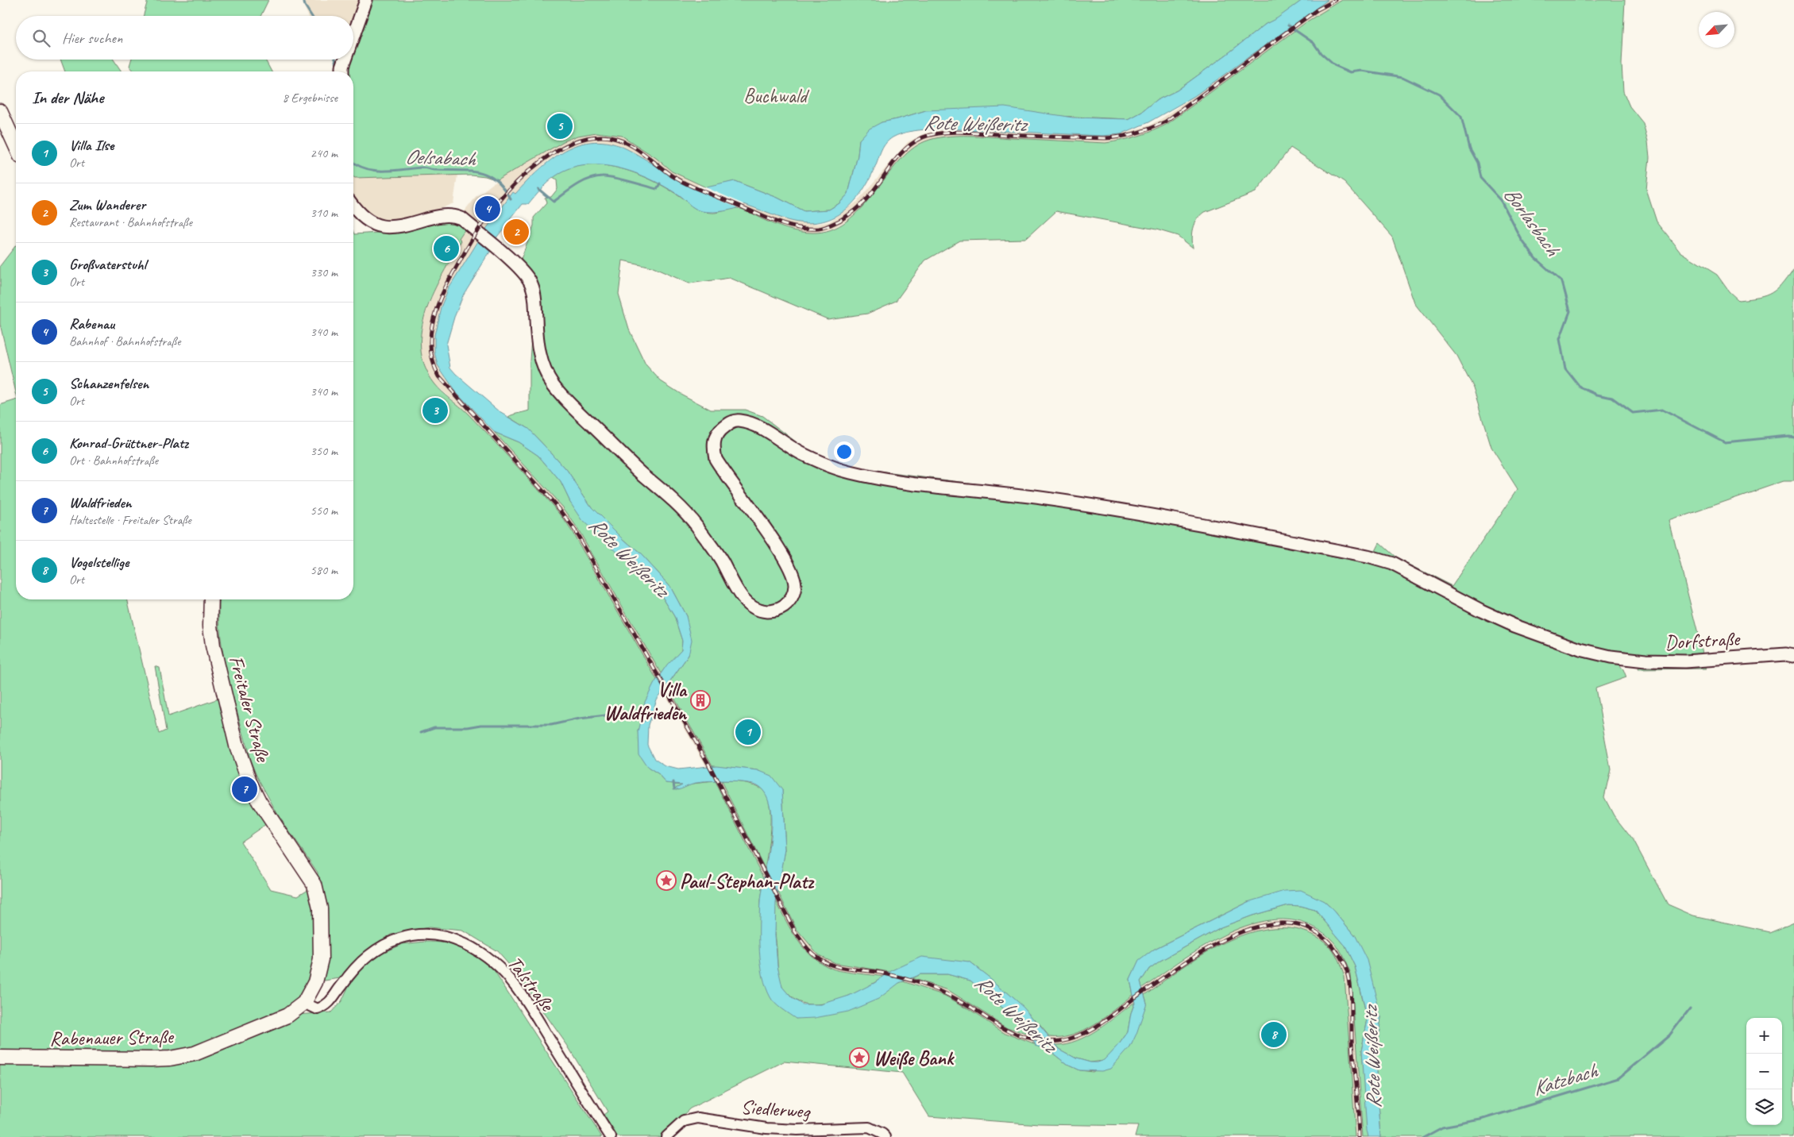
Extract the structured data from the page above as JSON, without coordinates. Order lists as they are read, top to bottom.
{
  "streets": {
    "main road": ["Freitaler Straße", "Rabenauer Straße"],
    "street": ["Dorfstraße", "Talstraße", "Siedlerweg"]
  },
  "crossings": [
    ["Freitaler Straße", "Rabenauer Straße"],
    ["Talstraße", "Rabenauer Straße"]
  ],
  "water": [
    "Rote Weißeritz",
    "Oelsabach",
    "Borlasbach",
    "Katzbach"
  ],
  "parks": ["Buchwald"],
  "places": {
    "building": ["Villa Waldfrieden"],
    "place": ["Paul-Stephan-Platz", "Weiße Bank"]
  },
  "north": "bottom left",
  "page": {
    "search": "Hier suchen",
    "heading": ["In der Nähe", "8 Ergebnisse"],
    "pins": [
      "5",
      "4",
      "2",
      "6",
      "3",
      "1",
      "7",
      "8"
    ],
    "list": [
      {
        "mark": "1",
        "name": "Villa Ilse",
        "note": "Ort",
        "value": "240 m"
      },
      {
        "mark": "2",
        "name": "Zum Wanderer",
        "note": "Restaurant · Bahnhofstraße",
        "value": "310 m"
      },
      {
        "mark": "3",
        "name": "Großvaterstuhl",
        "note": "Ort",
        "value": "330 m"
      },
      {
        "mark": "4",
        "name": "Rabenau",
        "note": "Bahnhof · Bahnhofstraße",
        "value": "340 m"
      },
      {
        "mark": "5",
        "name": "Schanzenfelsen",
        "note": "Ort",
        "value": "340 m"
      },
      {
        "mark": "6",
        "name": "Konrad-Grüttner-Platz",
        "note": "Ort · Bahnhofstraße",
        "value": "350 m"
      },
      {
        "mark": "7",
        "name": "Waldfrieden",
        "note": "Haltestelle · Freitaler Straße",
        "value": "550 m"
      },
      {
        "mark": "8",
        "name": "Vogelstellige",
        "note": "Ort",
        "value": "580 m"
      }
    ],
    "map_buttons": ["+", "−"]
  }
}
